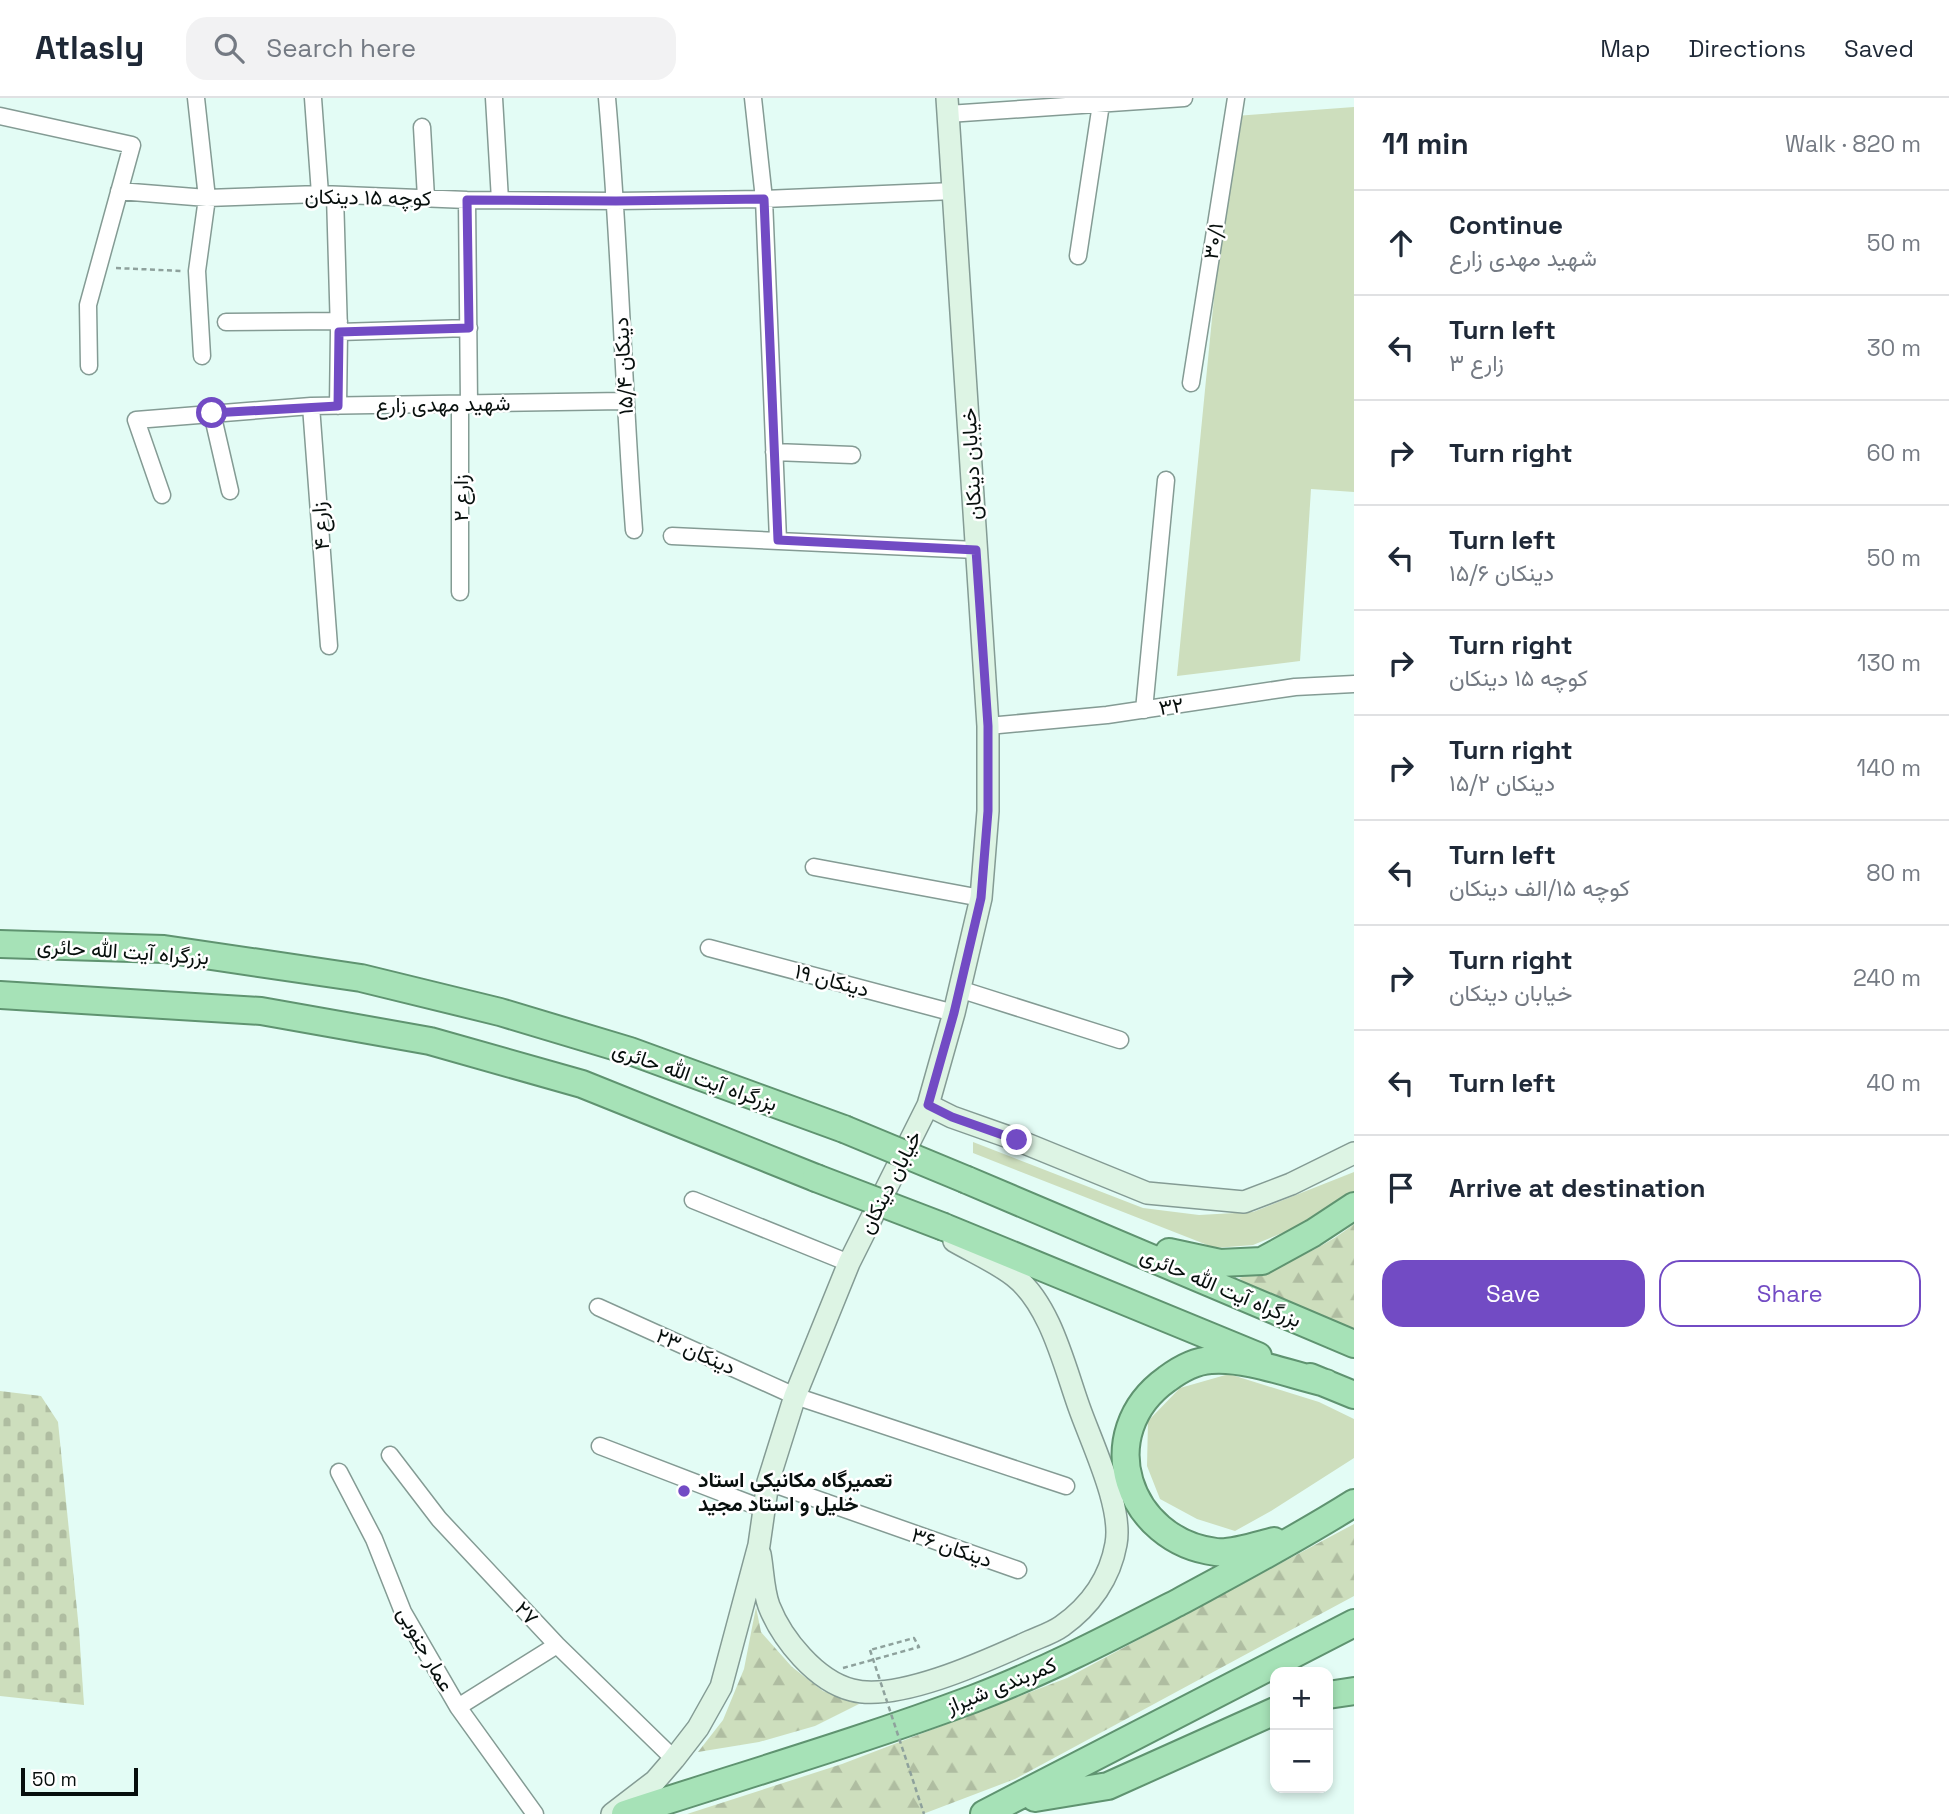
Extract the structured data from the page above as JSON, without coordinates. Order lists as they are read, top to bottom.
{
  "streets": {
    "highway": ["بزرگراه آیت الله حائری", "کمربندی شیراز"],
    "main road": ["خیابان دینکان"],
    "street": [
      "کوچه ۱۵ دینکان",
      "۳۰/۱",
      "۱۵/۴ دینکان",
      "شهید مهدی زارع",
      "۲ زارع",
      "۴ زارع",
      "۳۲",
      "۱۹ دینکان",
      "۲۳ دینکان",
      "۳۶ دینکان",
      "۲۷",
      "عمار جنوبی"
    ]
  },
  "crossings": [
    ["کوچه ۱۵ دینکان", "۱۵/۴ دینکان"],
    ["کوچه ۱۵ دینکان", "خیابان دینکان"],
    ["کوچه ۱۵ دینکان", "۲ زارع"],
    ["۱۵/۴ دینکان", "شهید مهدی زارع"],
    ["شهید مهدی زارع", "۲ زارع"],
    ["شهید مهدی زارع", "۴ زارع"],
    ["خیابان دینکان", "۳۲"],
    ["خیابان دینکان", "۱۹ دینکان"],
    ["خیابان دینکان", "۲۳ دینکان"],
    ["خیابان دینکان", "۳۶ دینکان"]
  ],
  "places": ["تعمیرگاه مکانیکی استاد خلیل و استاد مجید"],
  "scale_bar": "50 m",
  "page": {
    "header": "Atlasly",
    "search": "Search here",
    "nav": ["Map", "Directions", "Saved"],
    "heading": ["11 min", "Walk · 820 m"],
    "list": [
      ["Continue", "شهید مهدی زارع", "50 m"],
      ["Turn left", "۳ زارع", "30 m"],
      ["Turn right", "60 m"],
      ["Turn left", "۱۵/۶ دینکان", "50 m"],
      ["Turn right", "کوچه ۱۵ دینکان", "130 m"],
      ["Turn right", "۱۵/۲ دینکان", "140 m"],
      ["Turn left", "کوچه ۱۵/الف دینکان", "80 m"],
      ["Turn right", "خیابان دینکان", "240 m"],
      ["Turn left", "40 m"],
      "Arrive at destination"
    ],
    "buttons": ["Save", "Share"],
    "map_buttons": ["+", "−"],
    "scale": "50 m"
  }
}
